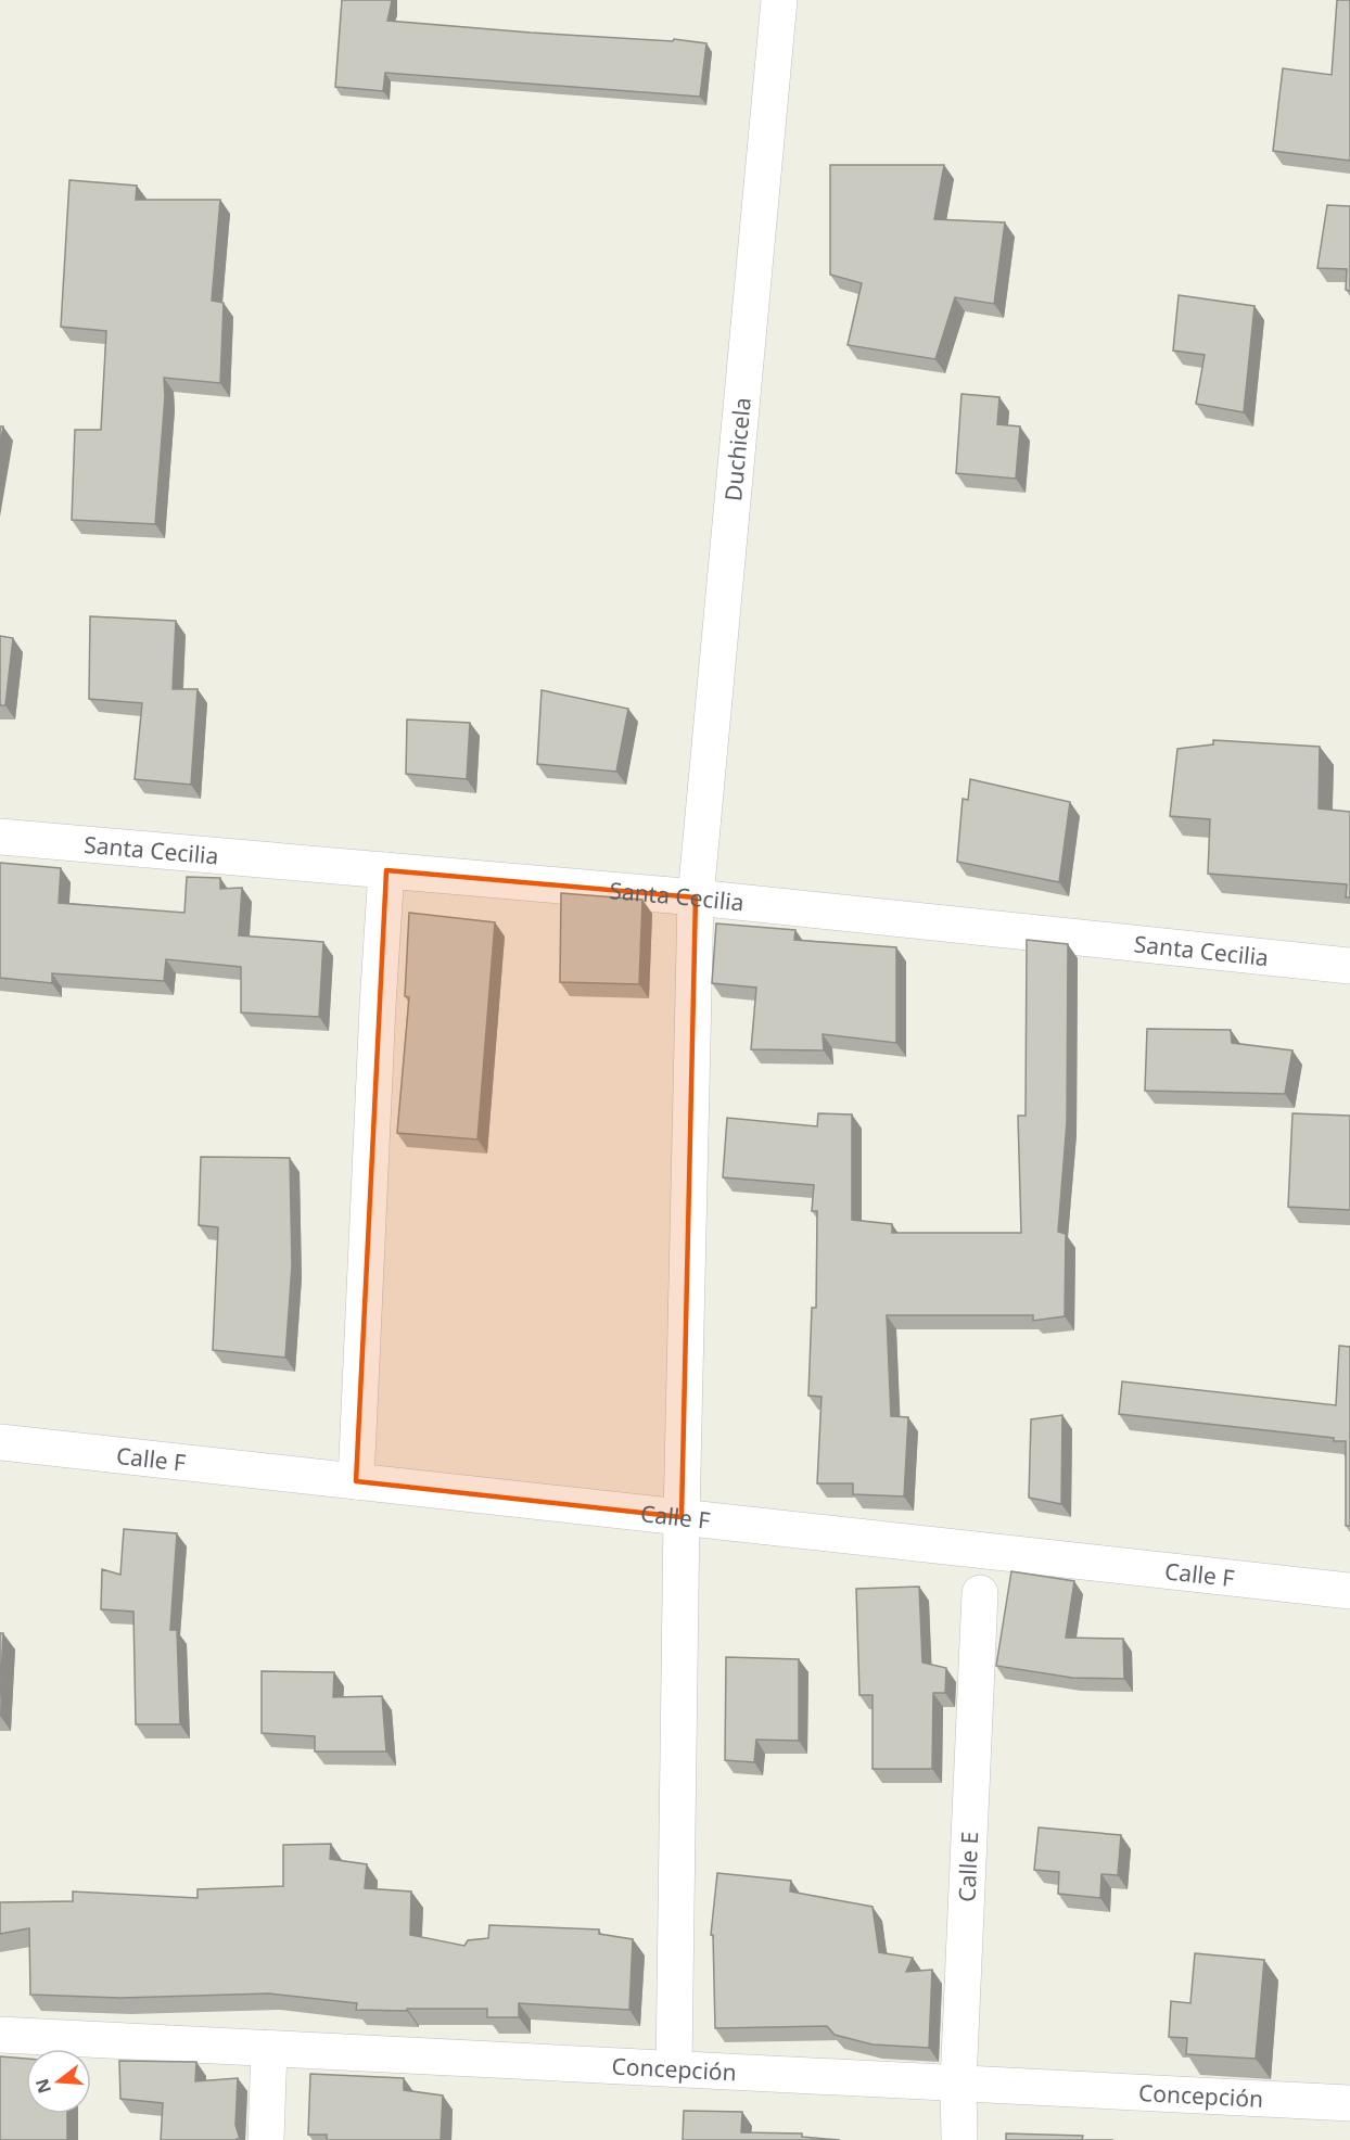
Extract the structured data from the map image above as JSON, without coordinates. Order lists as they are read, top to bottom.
{
  "streets": {
    "street": [
      "Duchicela",
      "Santa Cecilia",
      "Calle F",
      "Calle E",
      "Concepción"
    ]
  },
  "crossings": [
    ["Duchicela", "Santa Cecilia"],
    ["Duchicela", "Calle F"],
    ["Duchicela", "Concepción"],
    ["Calle E", "Concepción"]
  ],
  "north": "left"
}
